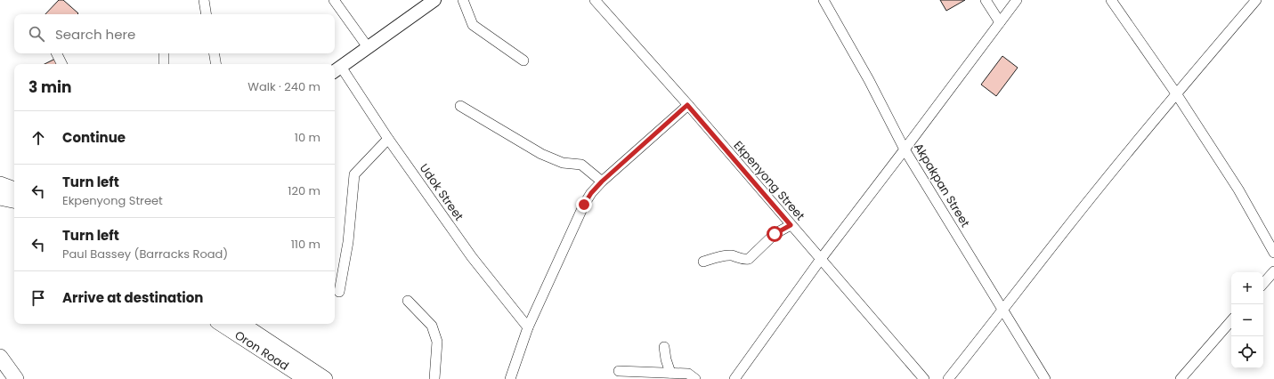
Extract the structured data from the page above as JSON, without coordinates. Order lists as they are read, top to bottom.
{
  "streets": {
    "highway": ["Oron Road"],
    "street": ["Ekpenyong Street", "Akpakpan Street", "Udok Street"]
  },
  "page": {
    "search": "Search here",
    "heading": ["3 min", "Walk · 240 m"],
    "list": [
      ["Continue", "10 m"],
      ["Turn left", "Ekpenyong Street", "120 m"],
      ["Turn left", "Paul Bassey (Barracks Road)", "110 m"],
      "Arrive at destination"
    ],
    "map_buttons": ["+", "−"]
  }
}
